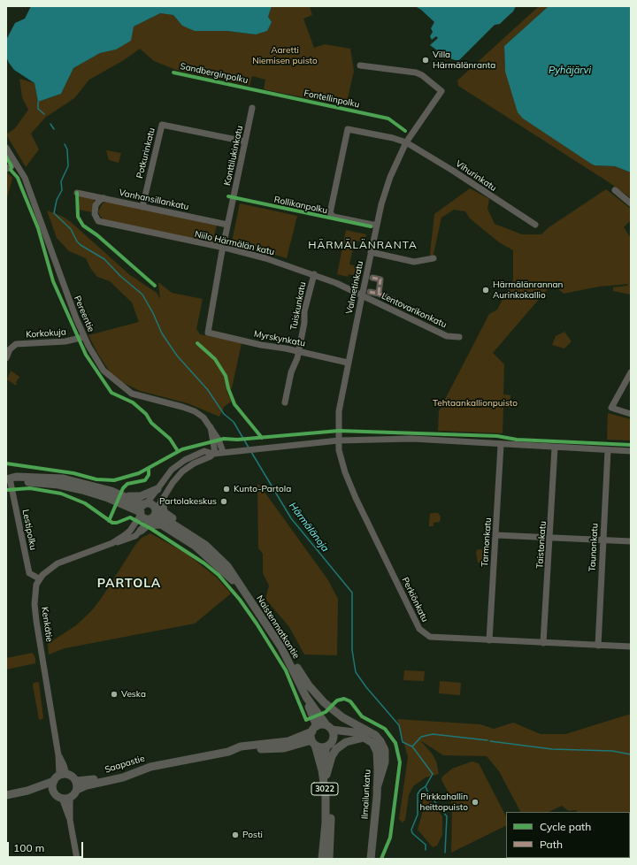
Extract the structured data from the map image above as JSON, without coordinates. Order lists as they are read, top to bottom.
{
  "streets": {
    "main road": [
      "Naistenmatkantie",
      "Saapastie",
      "3022",
      "Ilmailunkatu"
    ],
    "street": [
      "Potkurinkatu",
      "Konttilukinkatu",
      "Vihurinkatu",
      "Vanhansillankatu",
      "Niilo Härmälän katu",
      "Valmetinkatu",
      "Tuiskunkatu",
      "Lentovarikonkatu",
      "Pereentie",
      "Korkokuja",
      "Myrskynkatu",
      "Lestipolku",
      "Tarmonkatu",
      "Taistonkatu",
      "Taunonkatu",
      "Perkiönkatu",
      "Kenkätie"
    ],
    "cycle path": ["Sandberginpolku", "Rollikanpolku"]
  },
  "crossings": [
    ["Potkurinkatu", "Konttilukinkatu"],
    ["Potkurinkatu", "Vanhansillankatu"],
    ["Konttilukinkatu", "Vanhansillankatu"],
    ["Konttilukinkatu", "Niilo Härmälän katu"],
    ["Konttilukinkatu", "Myrskynkatu"],
    ["Vihurinkatu", "Valmetinkatu"],
    ["Vanhansillankatu", "Niilo Härmälän katu"],
    ["Niilo Härmälän katu", "Valmetinkatu"],
    ["Niilo Härmälän katu", "Tuiskunkatu"],
    ["Niilo Härmälän katu", "Lentovarikonkatu"],
    ["Valmetinkatu", "Lentovarikonkatu"],
    ["Valmetinkatu", "Myrskynkatu"],
    ["Valmetinkatu", "Perkiönkatu"],
    ["Tuiskunkatu", "Myrskynkatu"],
    ["Pereentie", "Korkokuja"],
    ["Lestipolku", "Kenkätie"],
    ["Tarmonkatu", "Perkiönkatu"],
    ["Taistonkatu", "Perkiönkatu"],
    ["Taunonkatu", "Perkiönkatu"],
    ["Kenkätie", "Saapastie"],
    ["Naistenmatkantie", "Saapastie"],
    ["Naistenmatkantie", "3022"],
    ["Naistenmatkantie", "Ilmailunkatu"],
    ["Saapastie", "3022"],
    ["Saapastie", "Ilmailunkatu"],
    ["3022", "Ilmailunkatu"]
  ],
  "districts": ["HÄRMÄLÄNRANTA", "PARTOLA"],
  "water": ["Pyhäjärvi", "Härmälänoja"],
  "parks": ["Aaretti Niemisen puisto", "Tehtaankallionpuisto"],
  "places": [
    "Villa Härmälänranta",
    "Härmälänrannan Aurinkokallio",
    "Kunto-Partola",
    "Partolakeskus",
    "Veska",
    "Pirkkahallin heittopuisto",
    "Posti"
  ],
  "legend": ["Cycle path", "Path"],
  "scale_bar": "100 m"
}
